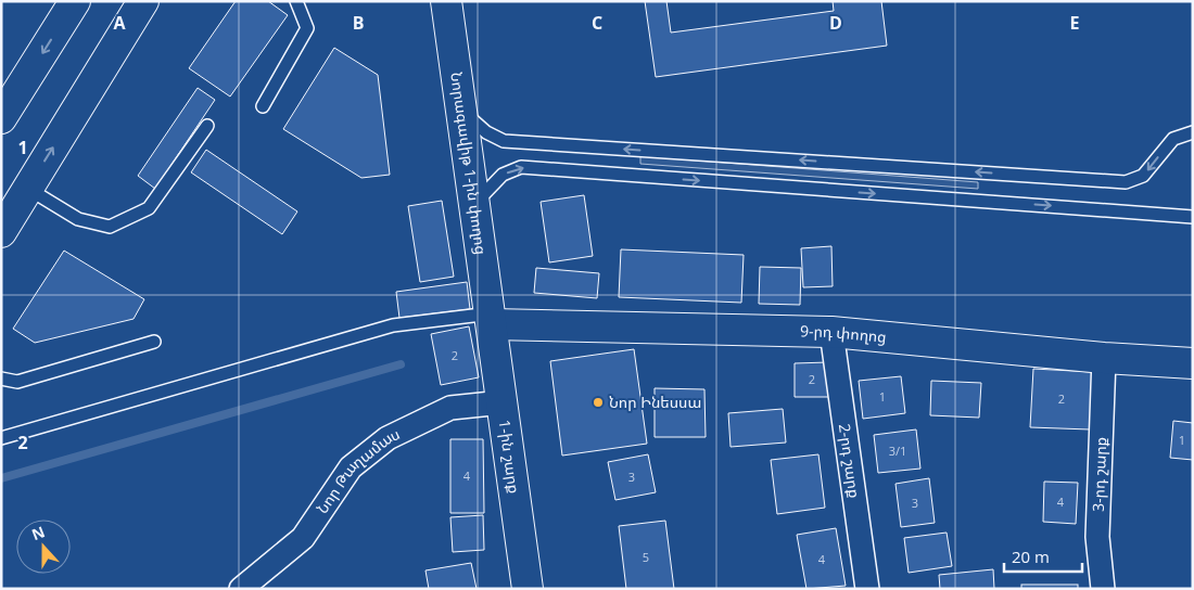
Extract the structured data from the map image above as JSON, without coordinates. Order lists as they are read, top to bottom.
{
  "streets": {
    "main road": ["Նորագավիթ 1-ին փողոց", "9-րդ փողոց", "1-ին շարք"],
    "street": ["2-րդ շարք", "Նոր Թաղամաս", "3-րդ շարք"]
  },
  "crossings": [
    ["Նորագավիթ 1-ին փողոց", "9-րդ փողոց"],
    ["Նորագավիթ 1-ին փողոց", "1-ին շարք"],
    ["9-րդ փողոց", "1-ին շարք"],
    ["9-րդ փողոց", "2-րդ շարք"],
    ["9-րդ փողոց", "3-րդ շարք"],
    ["1-ին շարք", "Նոր Թաղամաս"]
  ],
  "places": ["Նոր Ինեսսա"],
  "house_numbers": [
    "2",
    "2",
    "1",
    "2",
    "1",
    "3/1",
    "4",
    "3",
    "4",
    "3",
    "5",
    "4"
  ],
  "scale_bar": "20 m",
  "north": "top",
  "grid": {
    "columns": [
      "A",
      "B",
      "C",
      "D",
      "E"
    ],
    "rows": ["1", "2"]
  }
}
